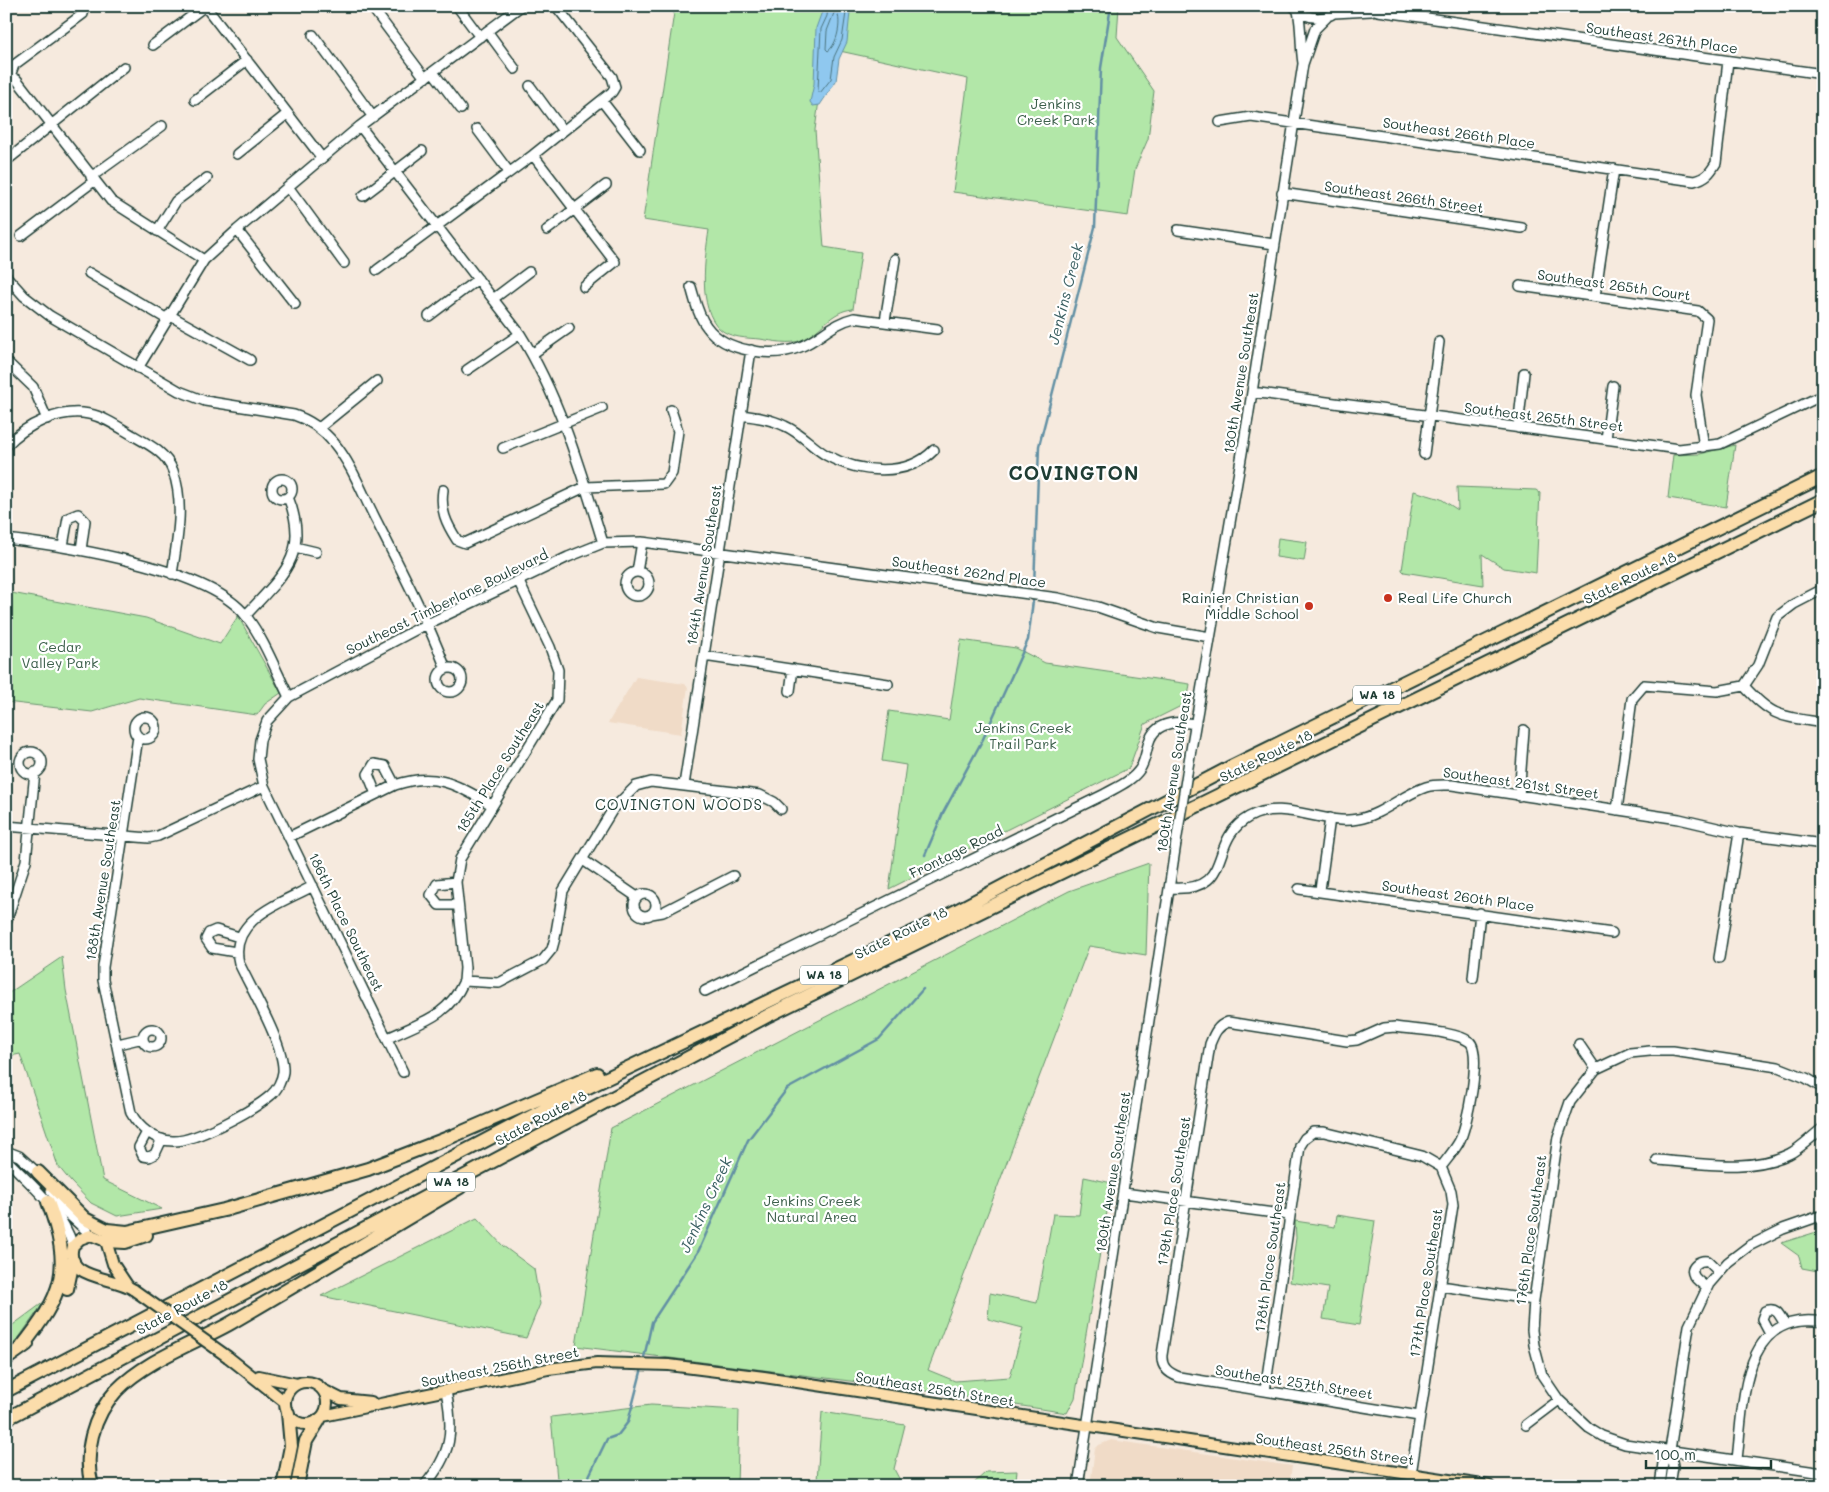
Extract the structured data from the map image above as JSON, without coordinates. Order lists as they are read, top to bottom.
{
  "streets": {
    "highway": ["State Route 18", "WA 18"],
    "main road": ["Southeast 256th Street"],
    "street": [
      "Southeast 267th Place",
      "Southeast 266th Place",
      "Southeast 266th Street",
      "Southeast 265th Court",
      "180th Avenue Southeast",
      "Southeast 265th Street",
      "184th Avenue Southeast",
      "Southeast 262nd Place",
      "Southeast Timberlane Boulevard",
      "185th Place Southeast",
      "Southeast 261st Street",
      "Frontage Road",
      "188th Avenue Southeast",
      "Southeast 260th Place",
      "186th Place Southeast",
      "179th Place Southeast",
      "176th Place Southeast",
      "178th Place Southeast",
      "177th Place Southeast",
      "Southeast 257th Street"
    ]
  },
  "crossings": [
    ["Southeast 267th Place", "Southeast 266th Place"],
    ["Southeast 267th Place", "180th Avenue Southeast"],
    ["Southeast 266th Place", "180th Avenue Southeast"],
    ["Southeast 266th Street", "180th Avenue Southeast"],
    ["Southeast 265th Court", "Southeast 265th Street"],
    ["180th Avenue Southeast", "Southeast 265th Street"],
    ["180th Avenue Southeast", "Southeast 262nd Place"],
    ["180th Avenue Southeast", "Southeast 261st Street"],
    ["180th Avenue Southeast", "Frontage Road"],
    ["180th Avenue Southeast", "Southeast 256th Street"],
    ["184th Avenue Southeast", "Southeast 262nd Place"],
    ["184th Avenue Southeast", "Southeast Timberlane Boulevard"],
    ["Southeast 262nd Place", "Southeast Timberlane Boulevard"],
    ["Southeast Timberlane Boulevard", "185th Place Southeast"],
    ["Southeast Timberlane Boulevard", "186th Place Southeast"],
    ["179th Place Southeast", "178th Place Southeast"],
    ["179th Place Southeast", "177th Place Southeast"],
    ["179th Place Southeast", "Southeast 257th Street"],
    ["178th Place Southeast", "177th Place Southeast"],
    ["178th Place Southeast", "Southeast 257th Street"],
    ["177th Place Southeast", "Southeast 256th Street"],
    ["177th Place Southeast", "Southeast 257th Street"]
  ],
  "districts": ["COVINGTON", "COVINGTON WOODS"],
  "water": ["Jenkins Creek"],
  "parks": [
    "Jenkins Creek Park",
    "Cedar Valley Park",
    "Jenkins Creek Trail Park",
    "Jenkins Creek Natural Area"
  ],
  "places": ["Real Life Church", "Rainier Christian Middle School"],
  "scale_bar": "100 m"
}
